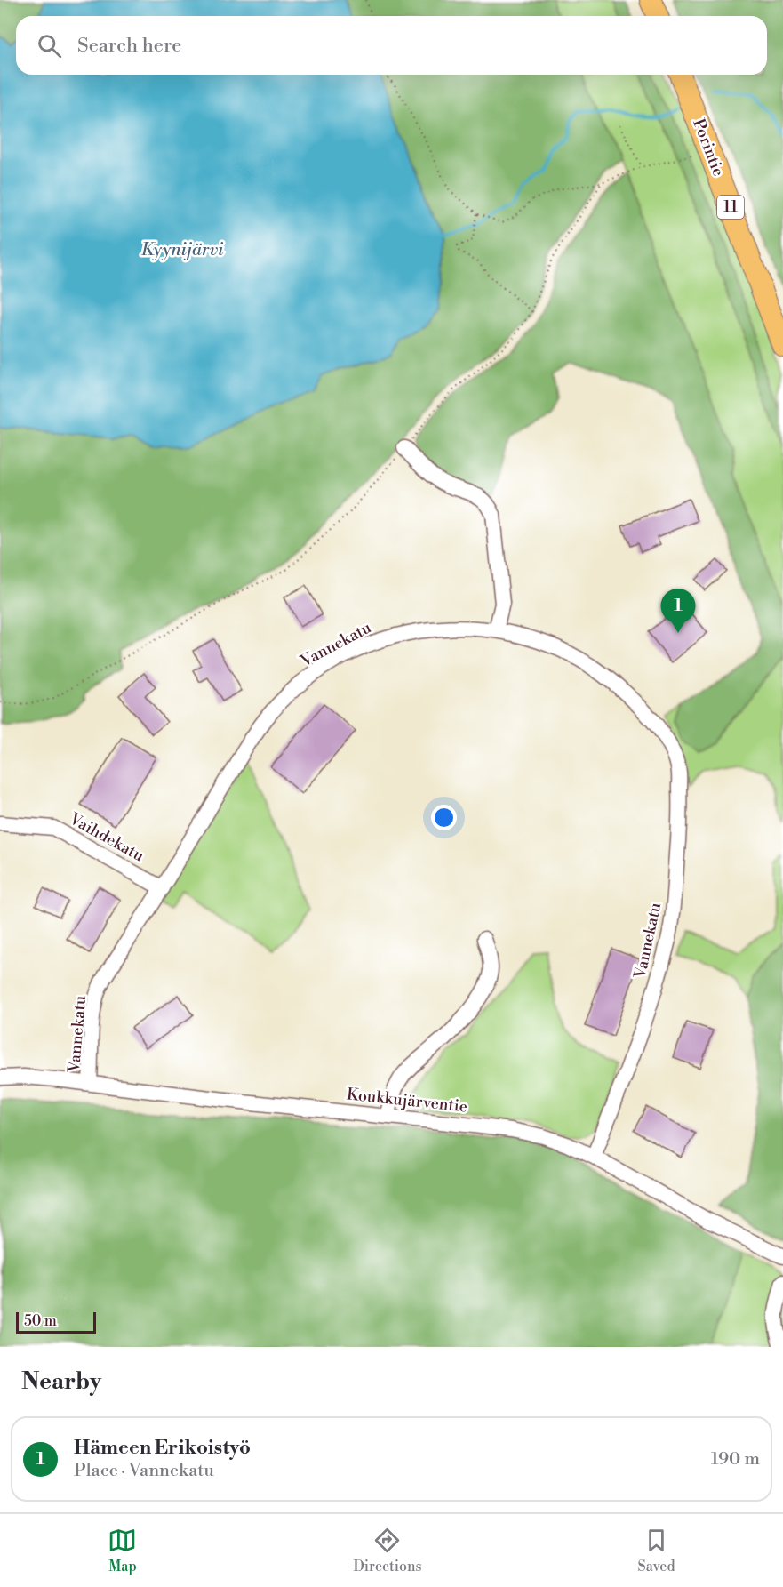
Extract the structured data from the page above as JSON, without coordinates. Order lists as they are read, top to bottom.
{
  "streets": {
    "highway": ["Porintie", "11"],
    "street": ["Vannekatu", "Vaihdekatu", "Koukkujärventie"]
  },
  "crossings": [
    ["Vannekatu", "Vaihdekatu"],
    ["Vannekatu", "Koukkujärventie"]
  ],
  "water": ["Kyynijärvi"],
  "scale_bar": "50 m",
  "page": {
    "search": "Search here",
    "pins": "1",
    "scale": "50 m",
    "heading": "Nearby",
    "list": [
      {
        "mark": "1",
        "name": "Hämeen Erikoistyö",
        "note": "Place · Vannekatu",
        "value": "190 m"
      }
    ],
    "nav": ["Map", "Directions", "Saved"]
  }
}
